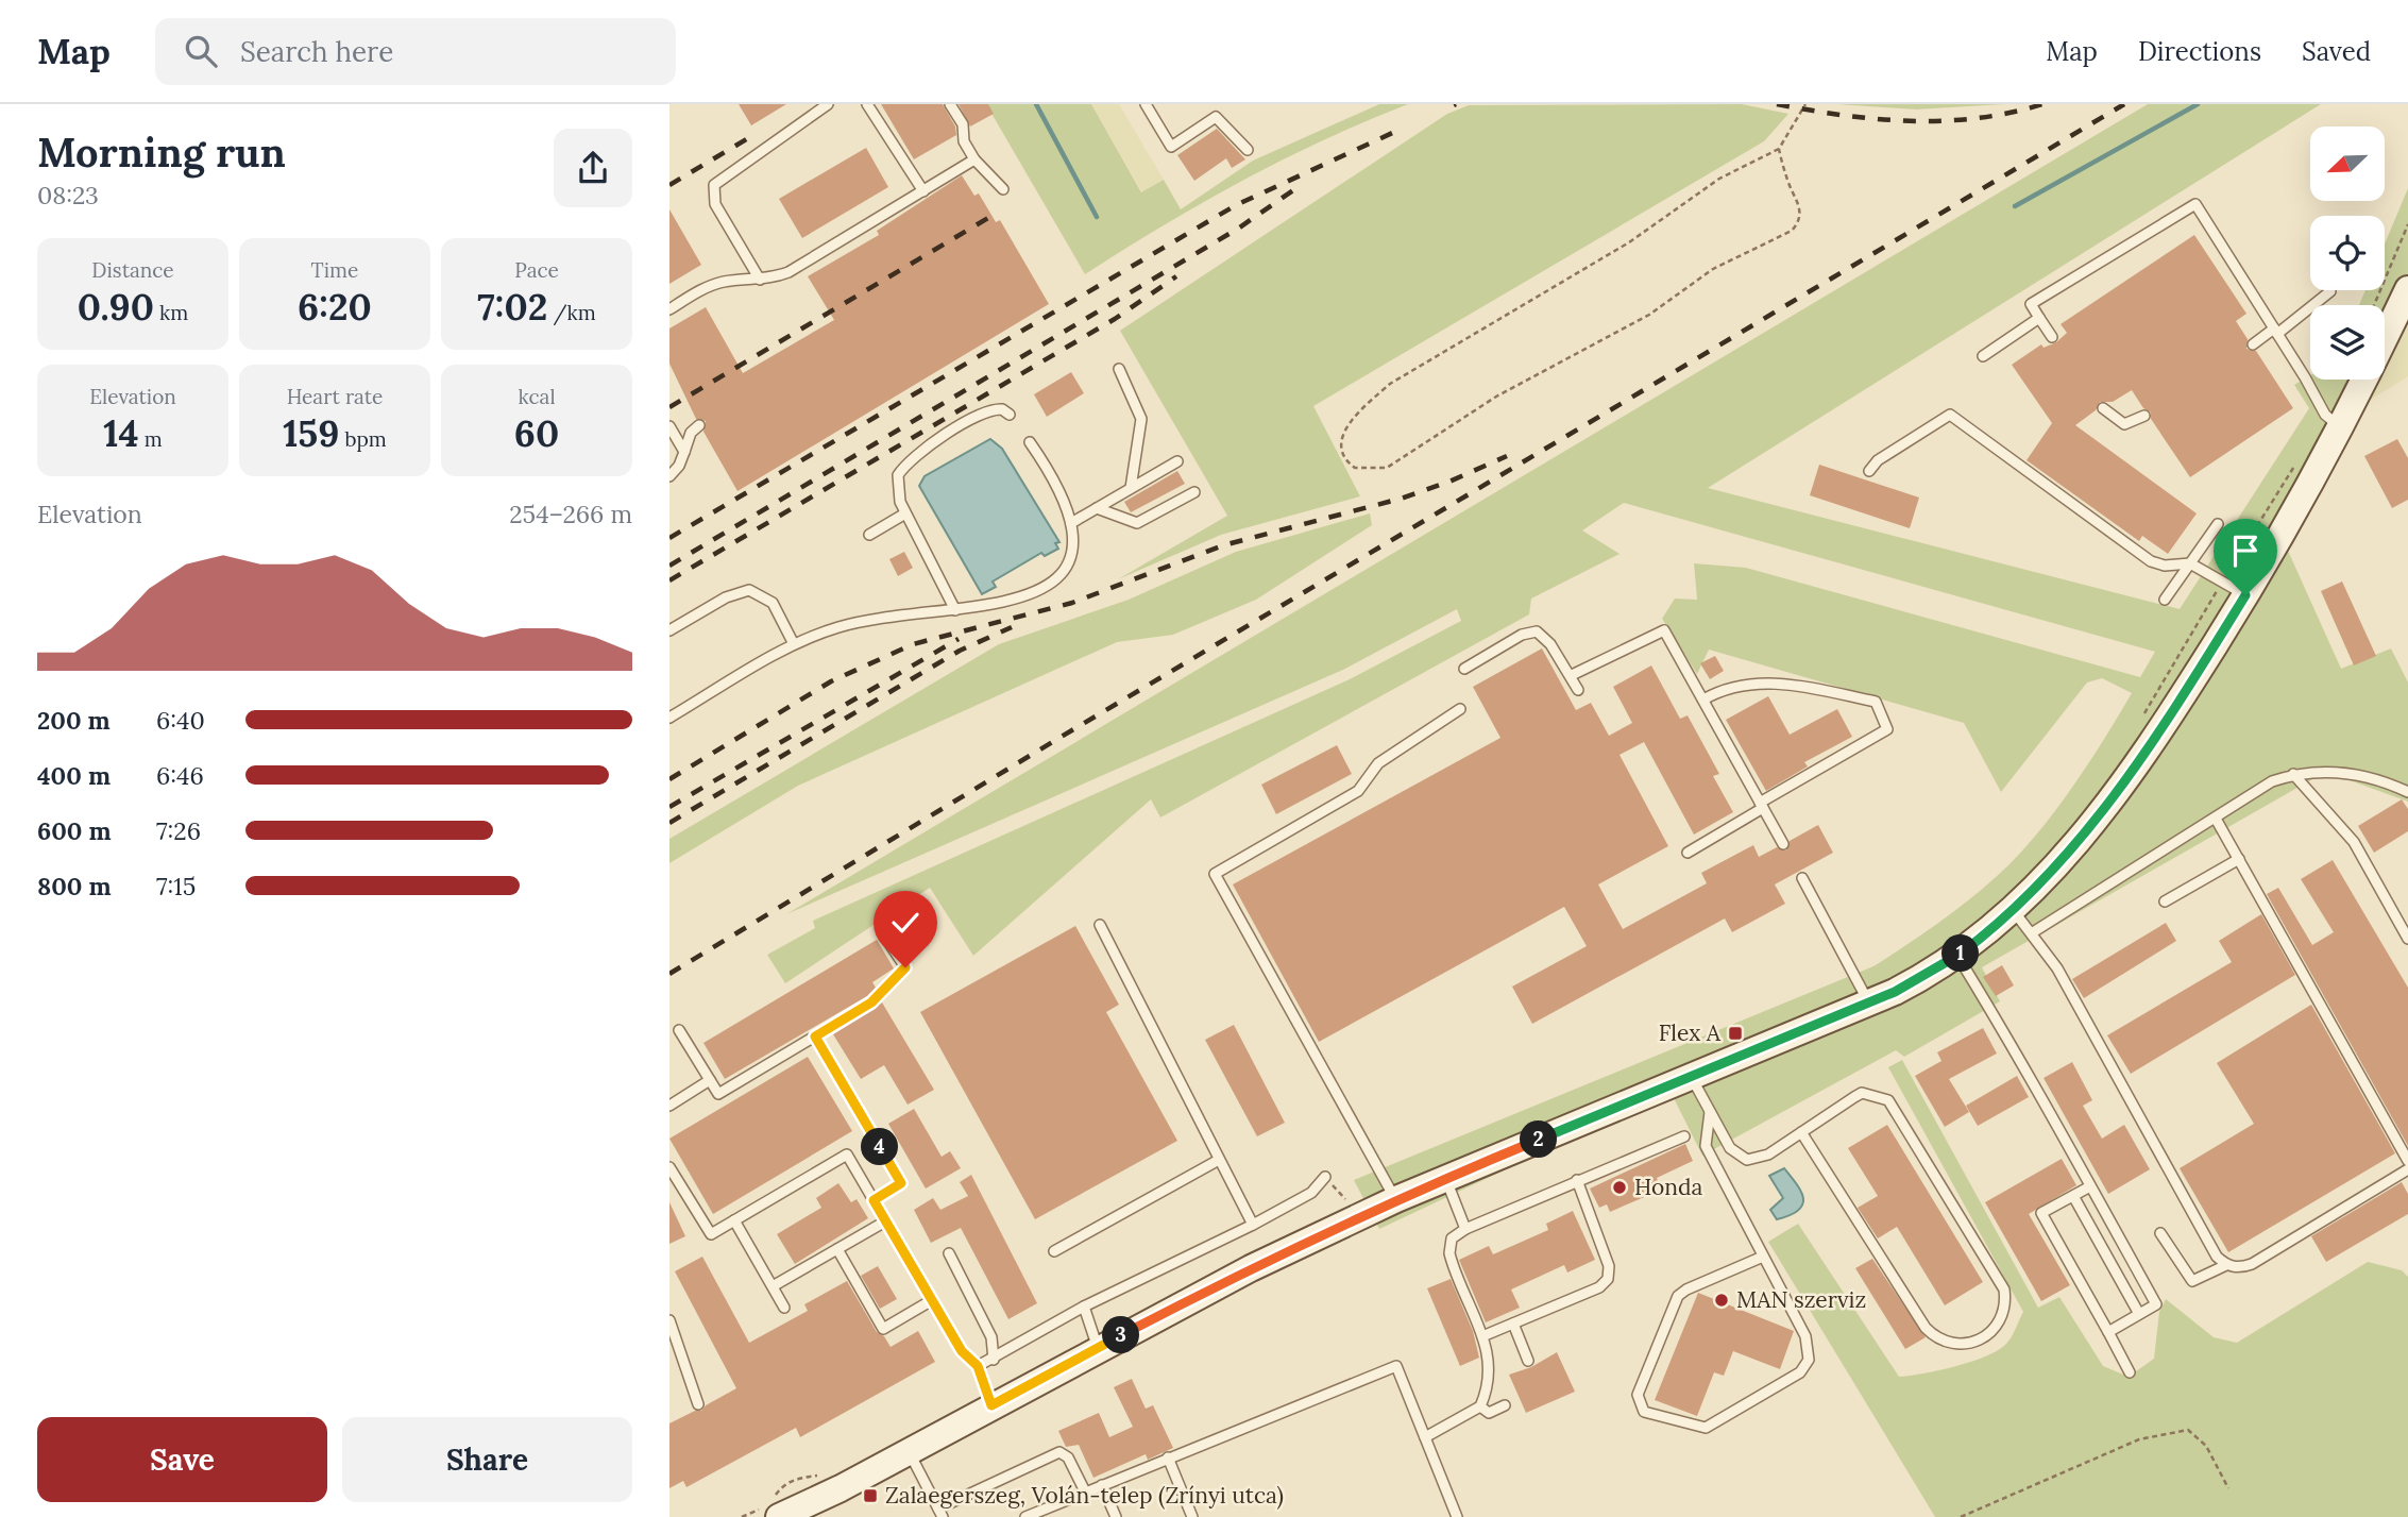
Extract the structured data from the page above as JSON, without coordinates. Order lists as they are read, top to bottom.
{
  "places": {
    "transit": ["Flex A", "Zalaegerszeg, Volán-telep (Zrínyi utca)"],
    "other": ["Honda", "MAN szerviz"]
  },
  "north": "bottom left",
  "page": {
    "header": "Map",
    "search": "Search here",
    "nav": ["Map", "Directions", "Saved"],
    "heading": ["Morning run", "08:23"],
    "stats": [
      ["Distance", "0.90 km"],
      ["Time", "6:20"],
      ["Pace", "7:02 /km"],
      ["Elevation", "14 m"],
      ["Heart rate", "159 bpm"],
      ["kcal", "60"]
    ],
    "chart": ["Elevation", "254–266 m"],
    "list": [
      {
        "name": "200 m",
        "note": "6:40"
      },
      {
        "name": "400 m",
        "note": "6:46"
      },
      {
        "name": "600 m",
        "note": "7:26"
      },
      {
        "name": "800 m",
        "note": "7:15"
      }
    ],
    "pins": [
      "1",
      "2",
      "4",
      "3"
    ],
    "buttons": ["Save", "Share"]
  }
}
